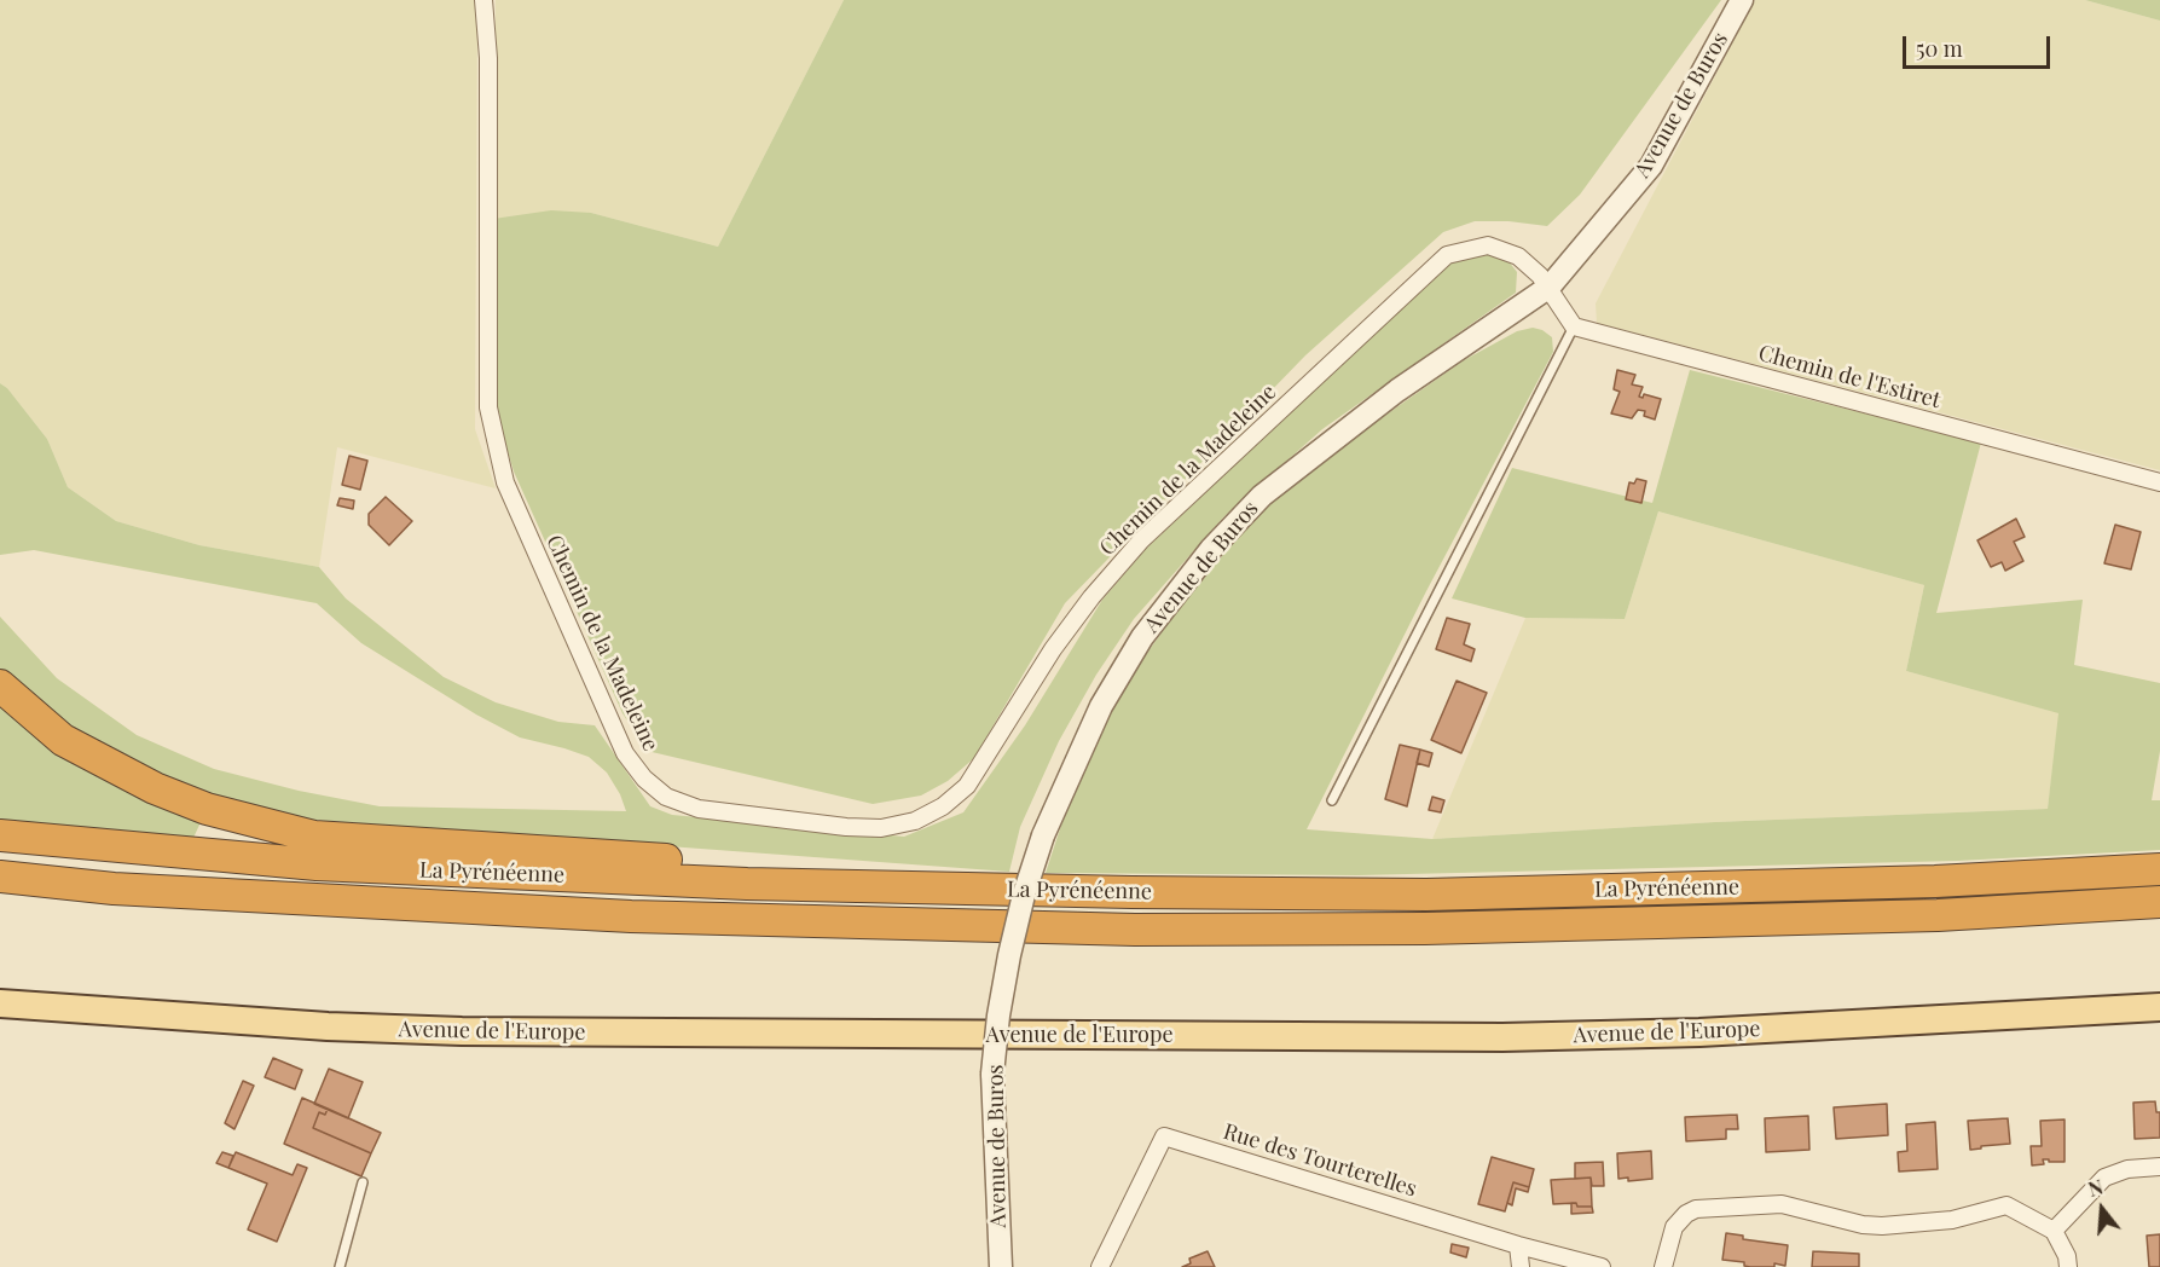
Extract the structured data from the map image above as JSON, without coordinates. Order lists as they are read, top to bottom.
{
  "streets": {
    "highway": ["La Pyrénéenne"],
    "main road": ["Avenue de l'Europe"],
    "street": [
      "Avenue de Buros",
      "Chemin de l'Estiret",
      "Chemin de la Madeleine",
      "Rue des Tourterelles"
    ]
  },
  "crossings": [
    ["Avenue de Buros", "Chemin de la Madeleine"]
  ],
  "scale_bar": "50 m",
  "north": "top"
}
